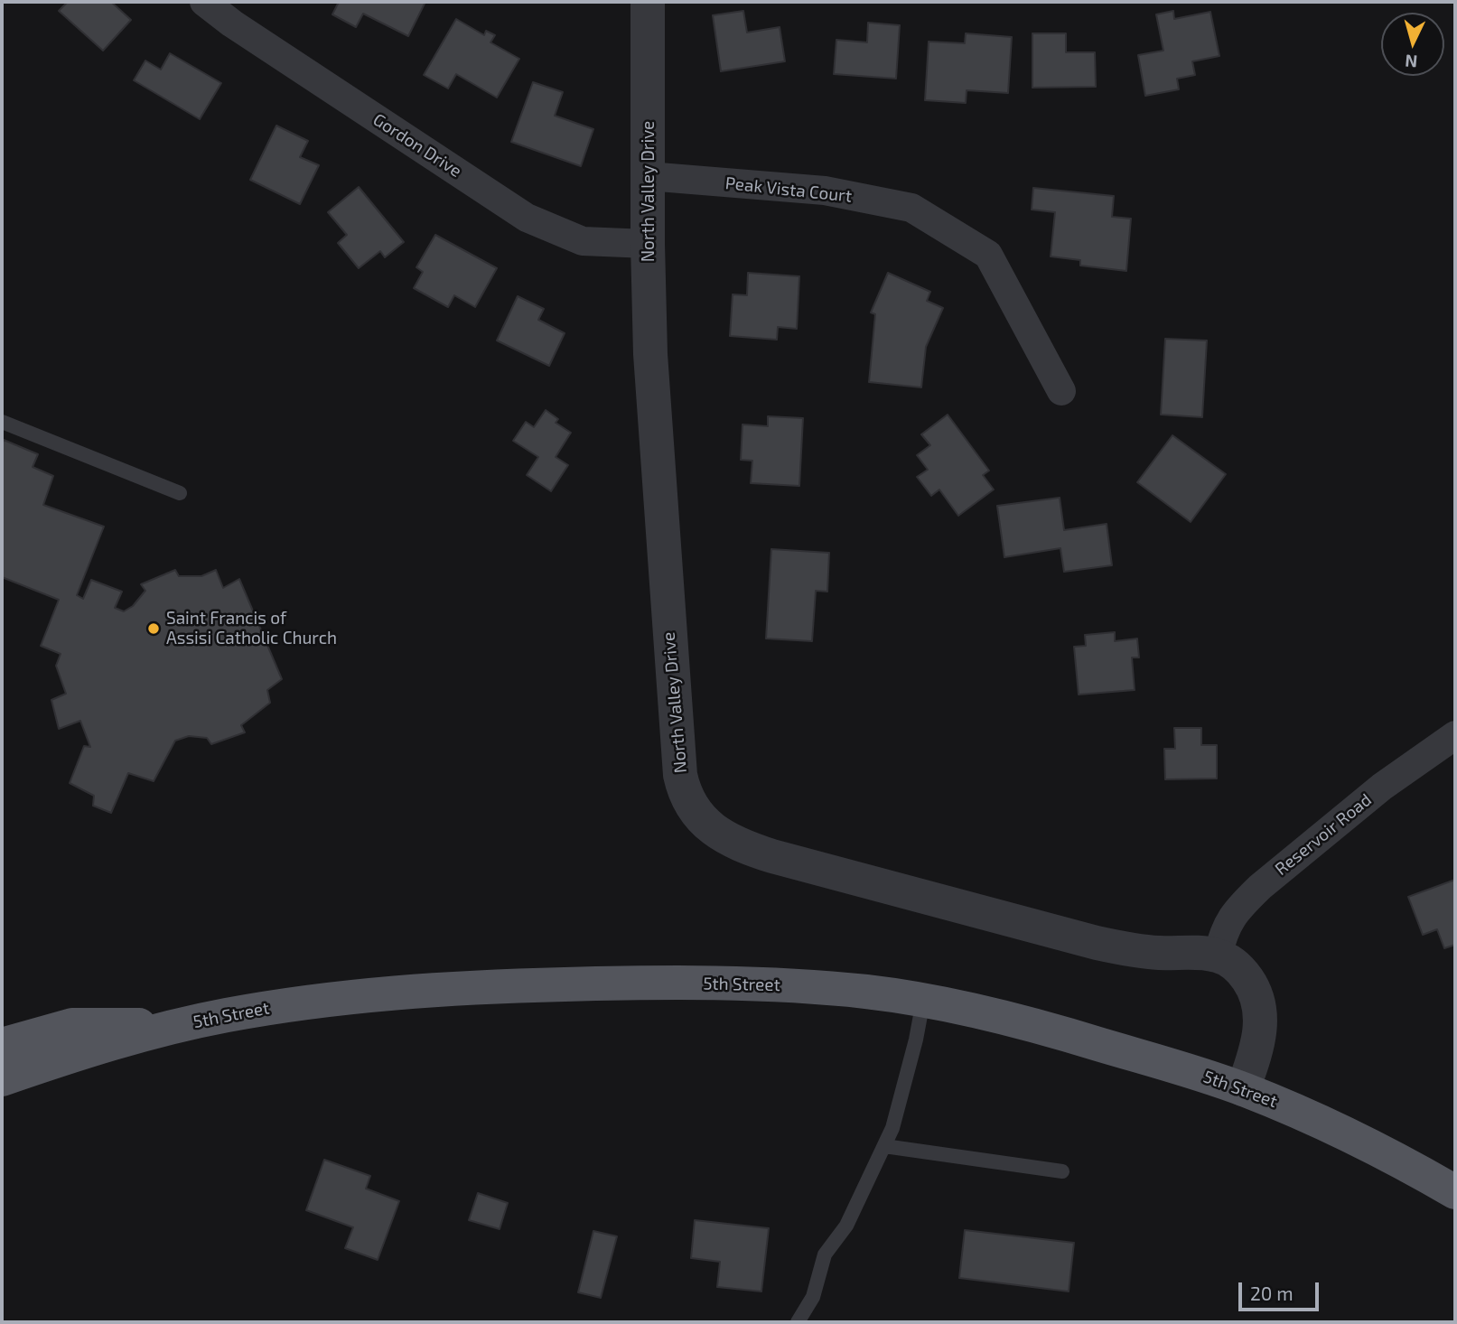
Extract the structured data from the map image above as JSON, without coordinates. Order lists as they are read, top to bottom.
{
  "streets": {
    "main road": ["5th Street"],
    "street": [
      "Gordon Drive",
      "Peak Vista Court",
      "North Valley Drive",
      "Reservoir Road"
    ]
  },
  "crossings": [
    ["Gordon Drive", "North Valley Drive"],
    ["Peak Vista Court", "North Valley Drive"],
    ["North Valley Drive", "Reservoir Road"]
  ],
  "places": ["Saint Francis of Assisi Catholic Church"],
  "scale_bar": "20 m",
  "north": "bottom"
}
